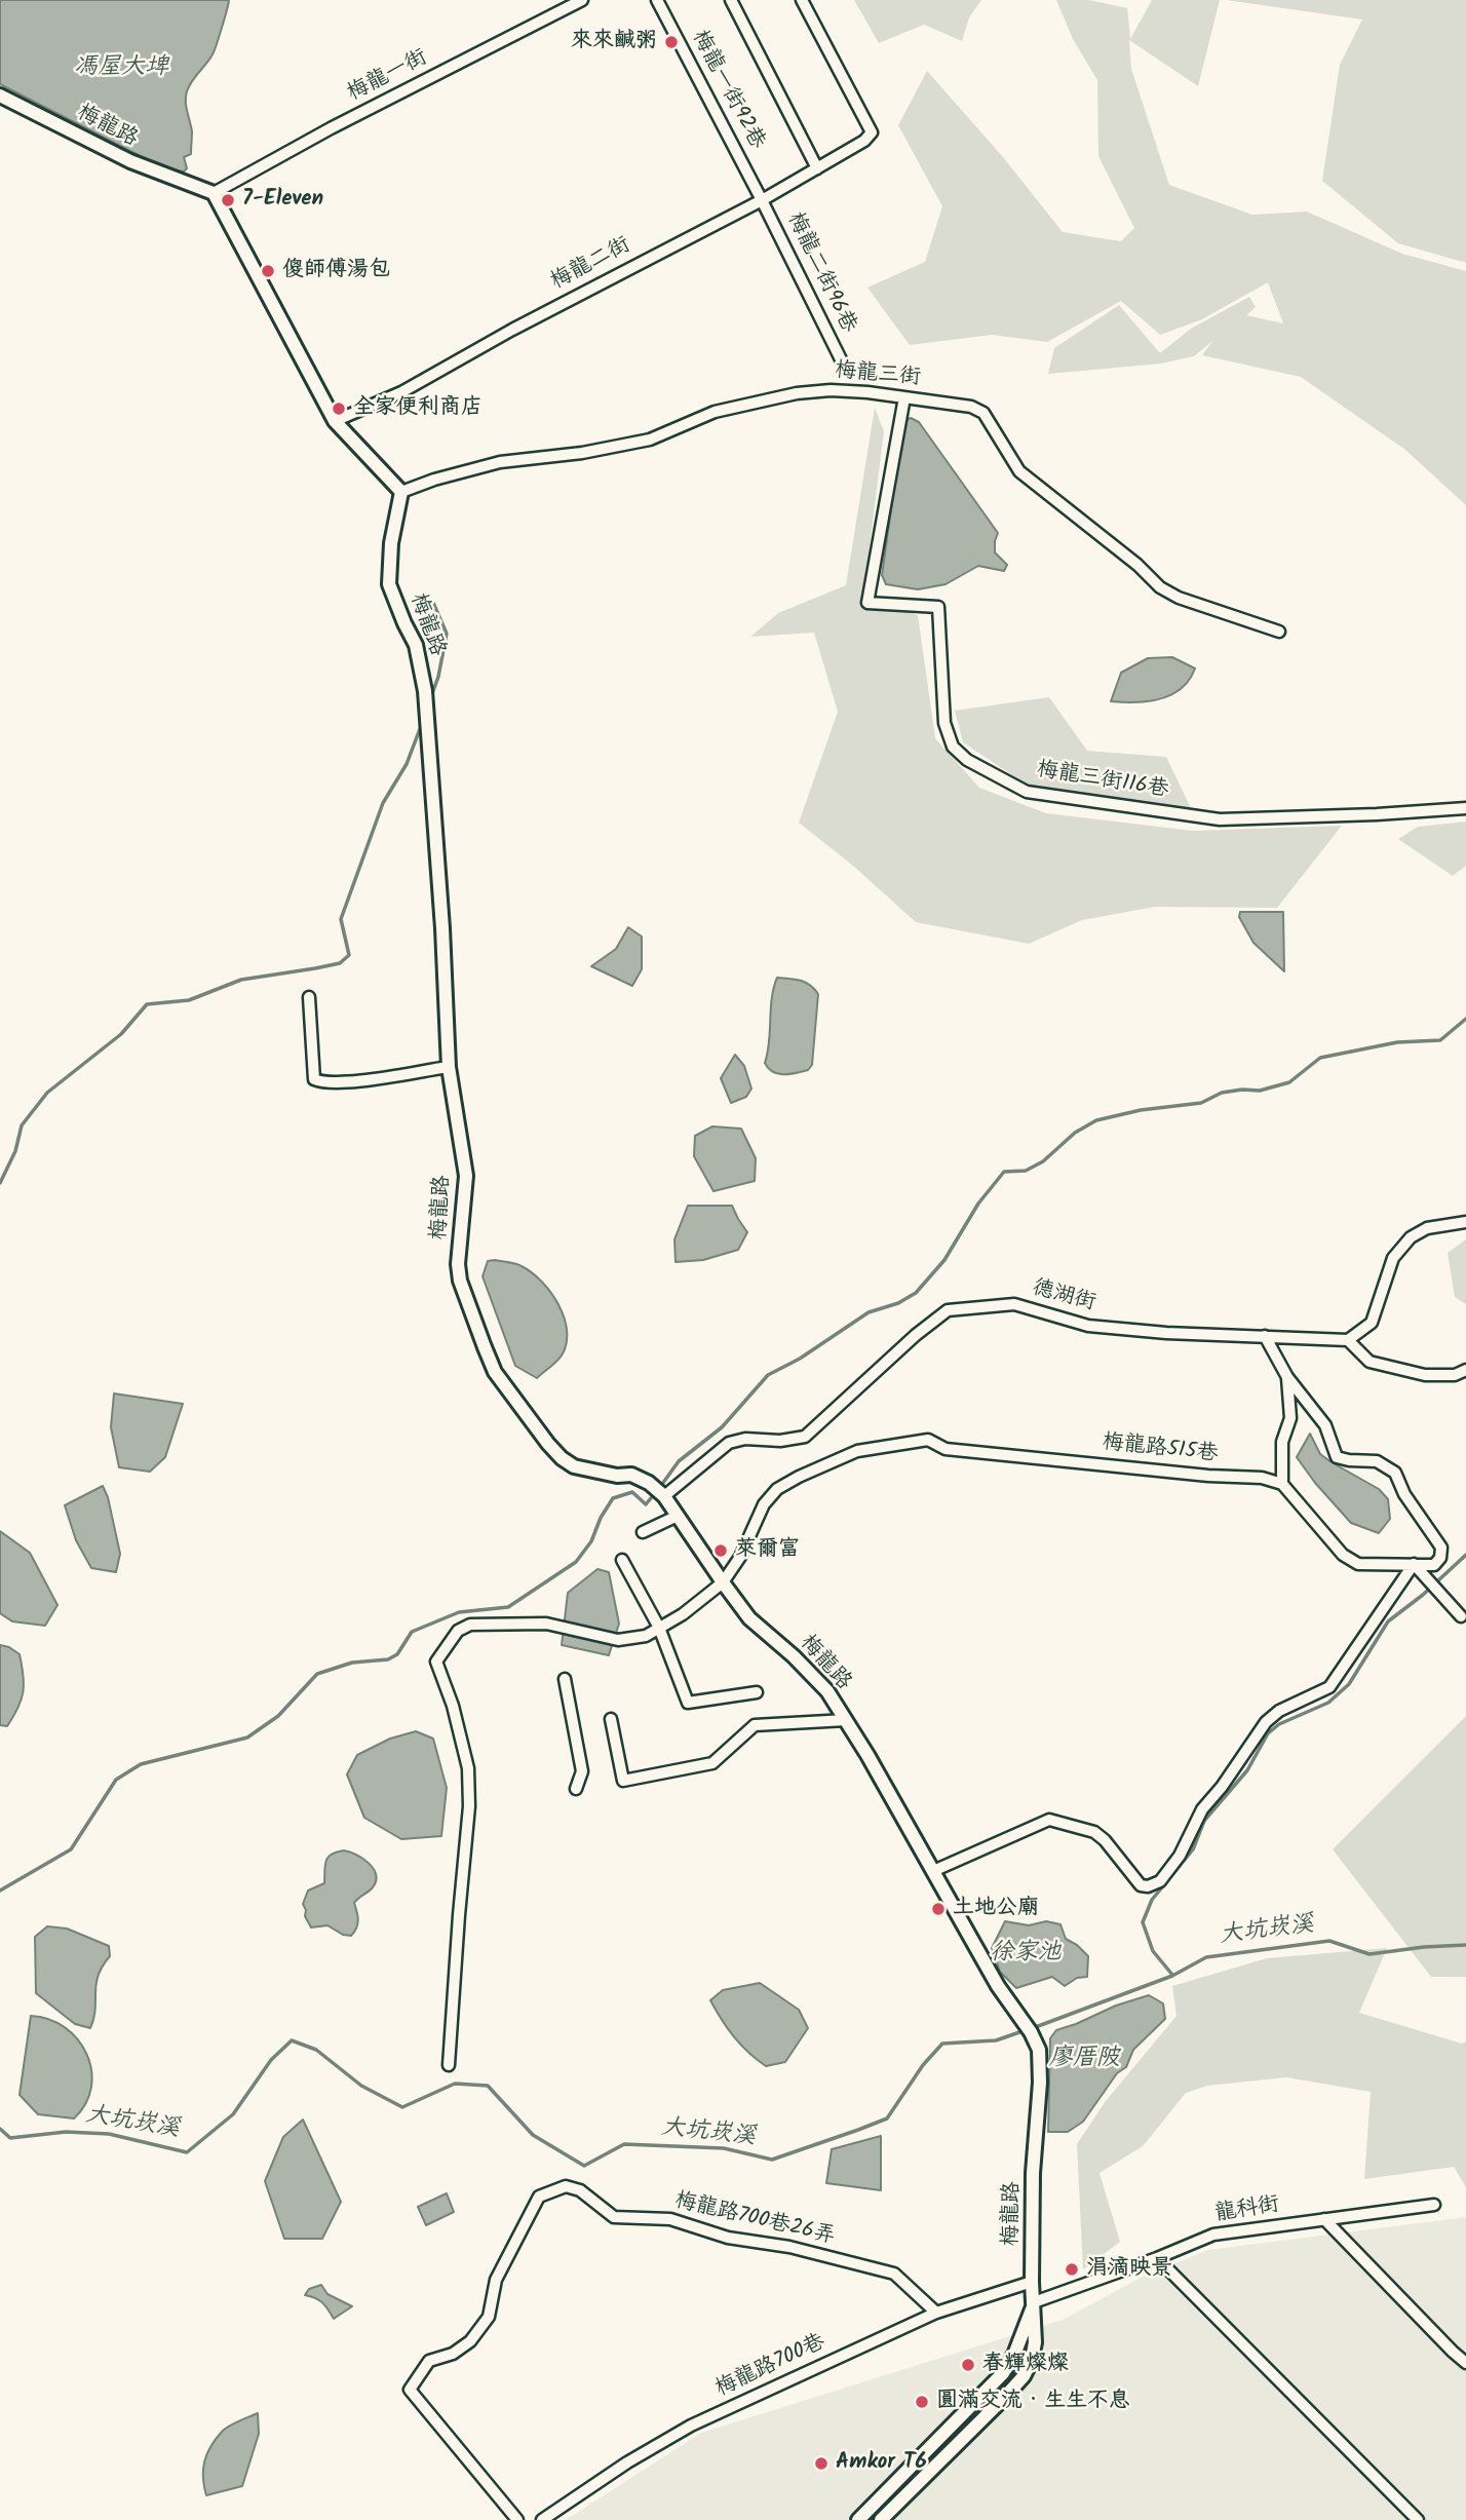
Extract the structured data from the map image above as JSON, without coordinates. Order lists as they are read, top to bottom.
{
  "streets": {
    "street": [
      "梅龍一街",
      "梅龍一街92巷",
      "梅龍路",
      "梅龍二街",
      "梅龍二街96巷",
      "梅龍三街",
      "梅龍三街116巷",
      "德湖街",
      "梅龍路515巷",
      "龍科街",
      "梅龍路700巷26弄",
      "梅龍路700巷"
    ]
  },
  "crossings": [
    ["梅龍一街", "梅龍路"],
    ["梅龍一街92巷", "梅龍二街"],
    ["梅龍一街92巷", "梅龍二街96巷"],
    ["梅龍路", "梅龍三街"],
    ["梅龍路", "德湖街"],
    ["梅龍路", "梅龍路515巷"],
    ["梅龍路", "龍科街"],
    ["梅龍路", "梅龍路700巷"],
    ["梅龍二街", "梅龍二街96巷"],
    ["梅龍三街", "梅龍三街116巷"],
    ["梅龍路700巷26弄", "梅龍路700巷"]
  ],
  "water": [
    "馮屋大埤",
    "大坑崁溪",
    "徐家池",
    "廖厝陂"
  ],
  "places": [
    "來來鹹粥",
    "7-Eleven",
    "傻師傅湯包",
    "全家便利商店",
    "萊爾富",
    "土地公廟",
    "涓滴映景",
    "春輝燦燦",
    "圓滿交流．生生不息",
    "Amkor T6"
  ]
}
